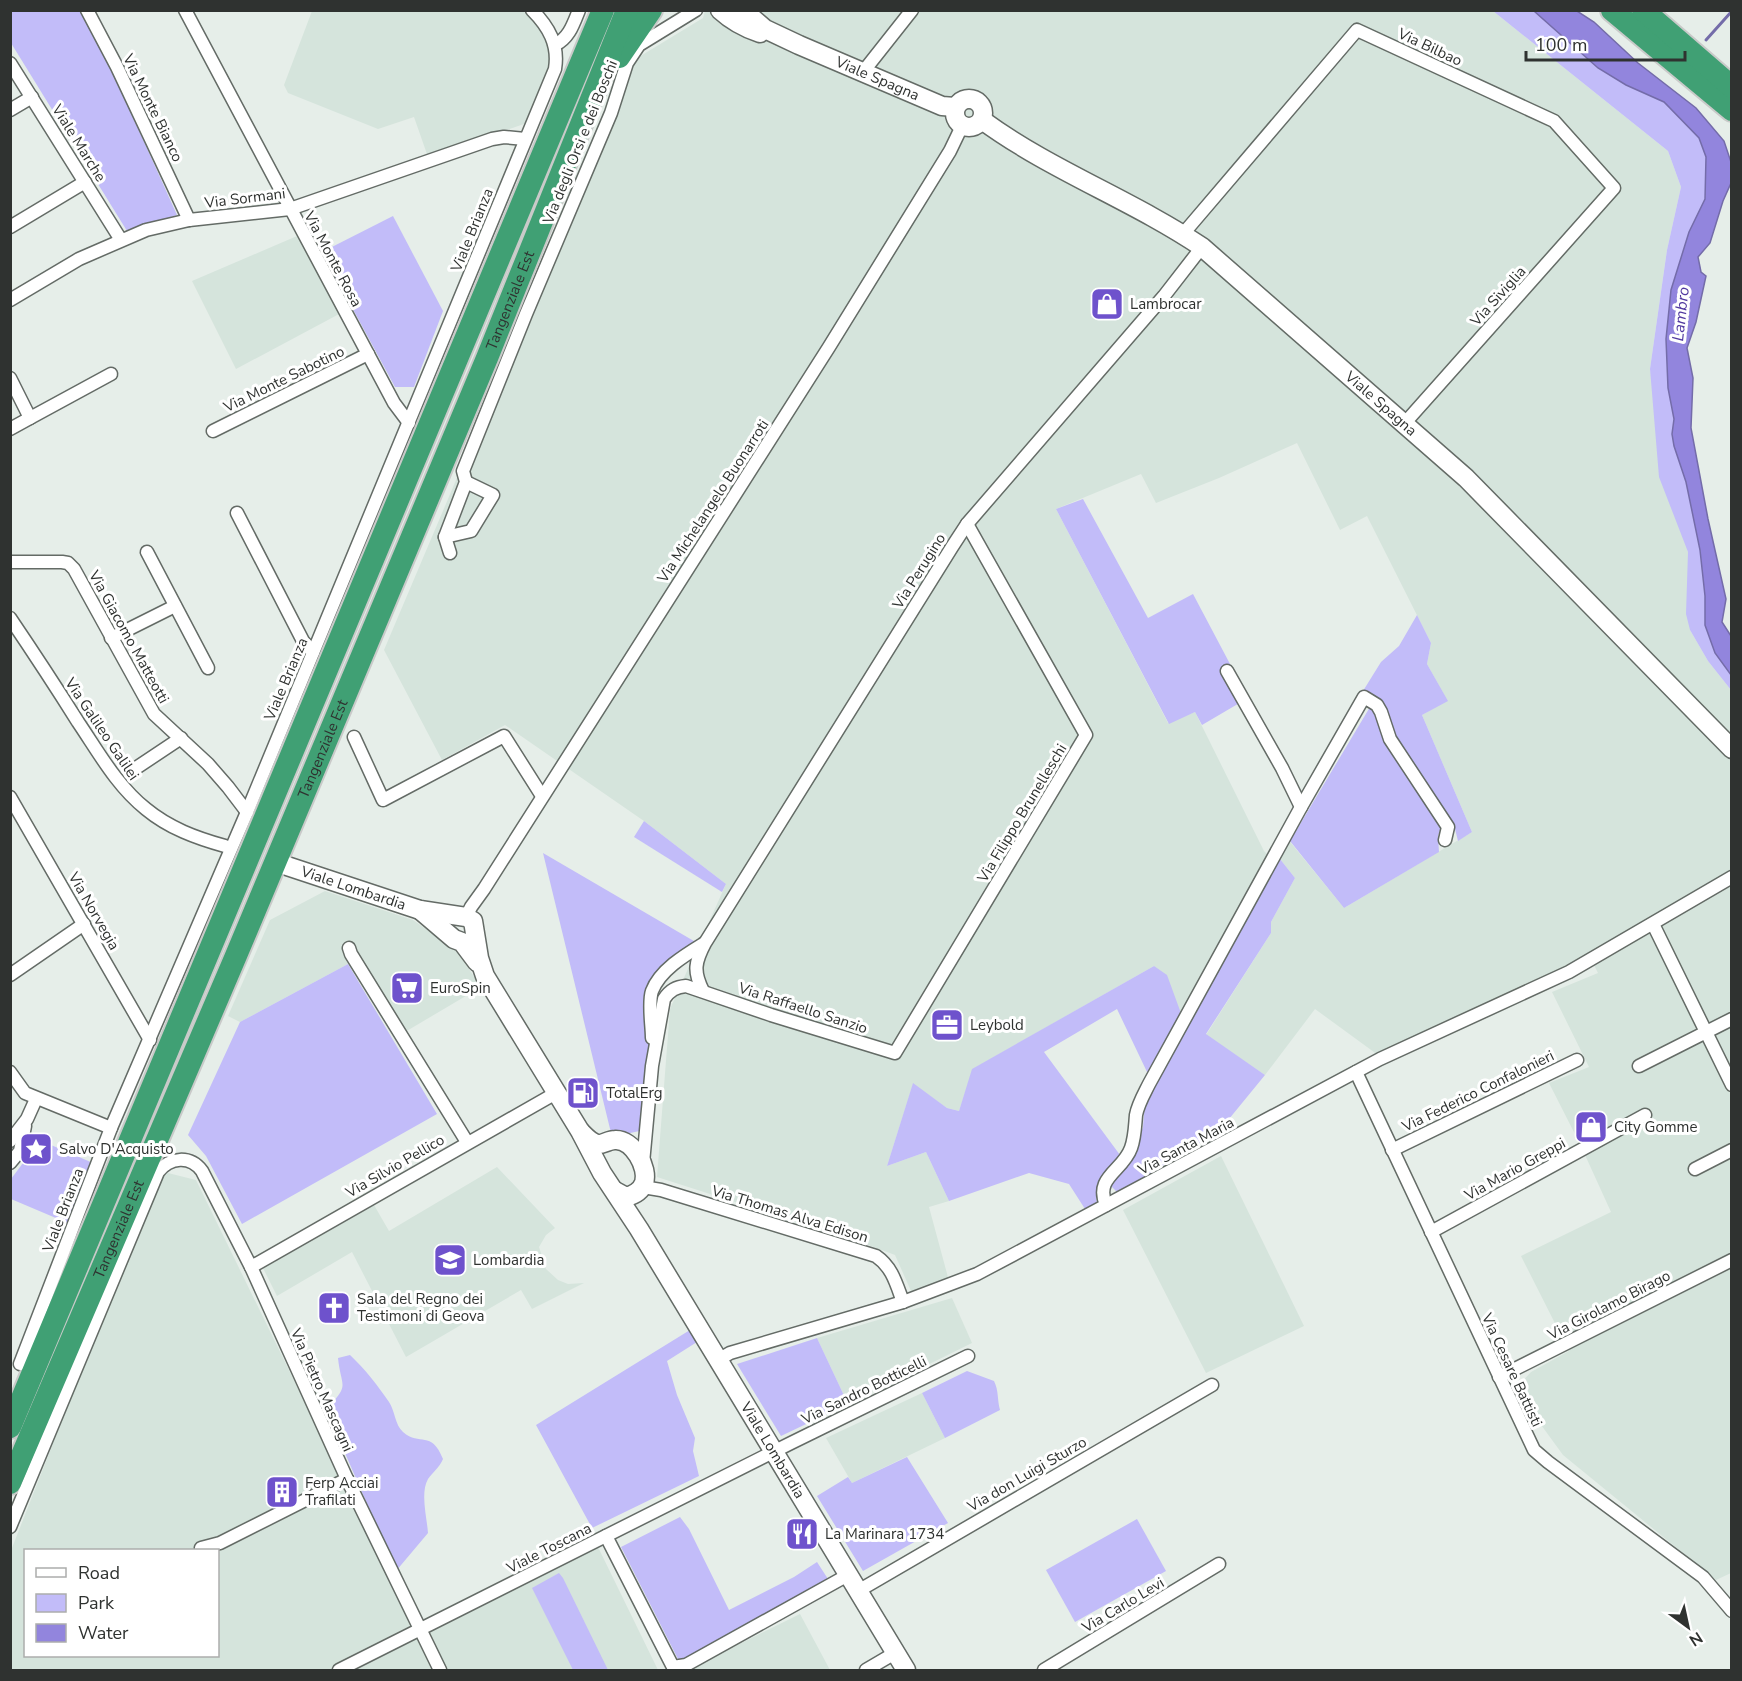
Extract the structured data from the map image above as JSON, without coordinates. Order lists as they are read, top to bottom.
{
  "streets": {
    "highway": ["Tangenziale Est"],
    "street": [
      "Via Bilbao",
      "Viale Spagna",
      "Via Monte Bianco",
      "Via degli Orsi e dei Boschi",
      "Viale Marche",
      "Via Sormani",
      "Viale Brianza",
      "Via Monte Rosa",
      "Via Siviglia",
      "Via Monte Sabotino",
      "Via Michelangelo Buonarroti",
      "Via Perugino",
      "Via Giacomo Matteotti",
      "Via Galileo Galilei",
      "Via Filippo Brunelleschi",
      "Viale Lombardia",
      "Via Norvegia",
      "Via Raffaello Sanzio",
      "Via Federico Confalonieri",
      "Via Santa Maria",
      "Via Silvio Pellico",
      "Via Mario Greppi",
      "Via Thomas Alva Edison",
      "Via Girolamo Birago",
      "Via Cesare Battisti",
      "Via Pietro Mascagni",
      "Via Sandro Botticelli",
      "Via don Luigi Sturzo",
      "Viale Toscana",
      "Via Carlo Levi"
    ]
  },
  "crossings": [
    ["Via Bilbao", "Viale Spagna"],
    ["Via Bilbao", "Via Siviglia"],
    ["Viale Spagna", "Via Siviglia"],
    ["Viale Spagna", "Via Michelangelo Buonarroti"],
    ["Viale Spagna", "Via Perugino"],
    ["Via Monte Bianco", "Via Sormani"],
    ["Viale Marche", "Via Sormani"],
    ["Via Sormani", "Viale Brianza"],
    ["Via Sormani", "Via Monte Rosa"],
    ["Viale Brianza", "Via Monte Rosa"],
    ["Viale Brianza", "Via Giacomo Matteotti"],
    ["Viale Brianza", "Via Norvegia"],
    ["Via Monte Rosa", "Via Monte Sabotino"],
    ["Via Michelangelo Buonarroti", "Viale Lombardia"],
    ["Via Perugino", "Via Filippo Brunelleschi"],
    ["Via Perugino", "Viale Lombardia"],
    ["Via Perugino", "Via Raffaello Sanzio"],
    ["Via Perugino", "Via Thomas Alva Edison"],
    ["Via Filippo Brunelleschi", "Via Raffaello Sanzio"],
    ["Viale Lombardia", "Via Santa Maria"],
    ["Viale Lombardia", "Via Silvio Pellico"],
    ["Viale Lombardia", "Via Thomas Alva Edison"],
    ["Viale Lombardia", "Via Sandro Botticelli"],
    ["Viale Lombardia", "Via don Luigi Sturzo"],
    ["Viale Lombardia", "Viale Toscana"],
    ["Via Federico Confalonieri", "Via Cesare Battisti"],
    ["Via Santa Maria", "Via Thomas Alva Edison"],
    ["Via Santa Maria", "Via Cesare Battisti"],
    ["Via Silvio Pellico", "Via Pietro Mascagni"],
    ["Via Mario Greppi", "Via Cesare Battisti"],
    ["Via Girolamo Birago", "Via Cesare Battisti"],
    ["Via Pietro Mascagni", "Viale Toscana"],
    ["Via Sandro Botticelli", "Viale Toscana"]
  ],
  "water": ["Lambro"],
  "places": {
    "shop": ["Lambrocar", "City Gomme"],
    "supermarket": ["EuroSpin"],
    "office": ["Leybold"],
    "fuel station": ["TotalErg"],
    "place": ["Salvo D'Acquisto"],
    "school or university": ["Lombardia"],
    "church": ["Sala del Regno dei Testimoni di Geova"],
    "building": ["Ferp Acciai Trafilati"],
    "restaurant": ["La Marinara 1734"]
  },
  "legend": ["Road", "Park", "Water"],
  "scale_bar": "100 m",
  "north": "bottom right"
}
